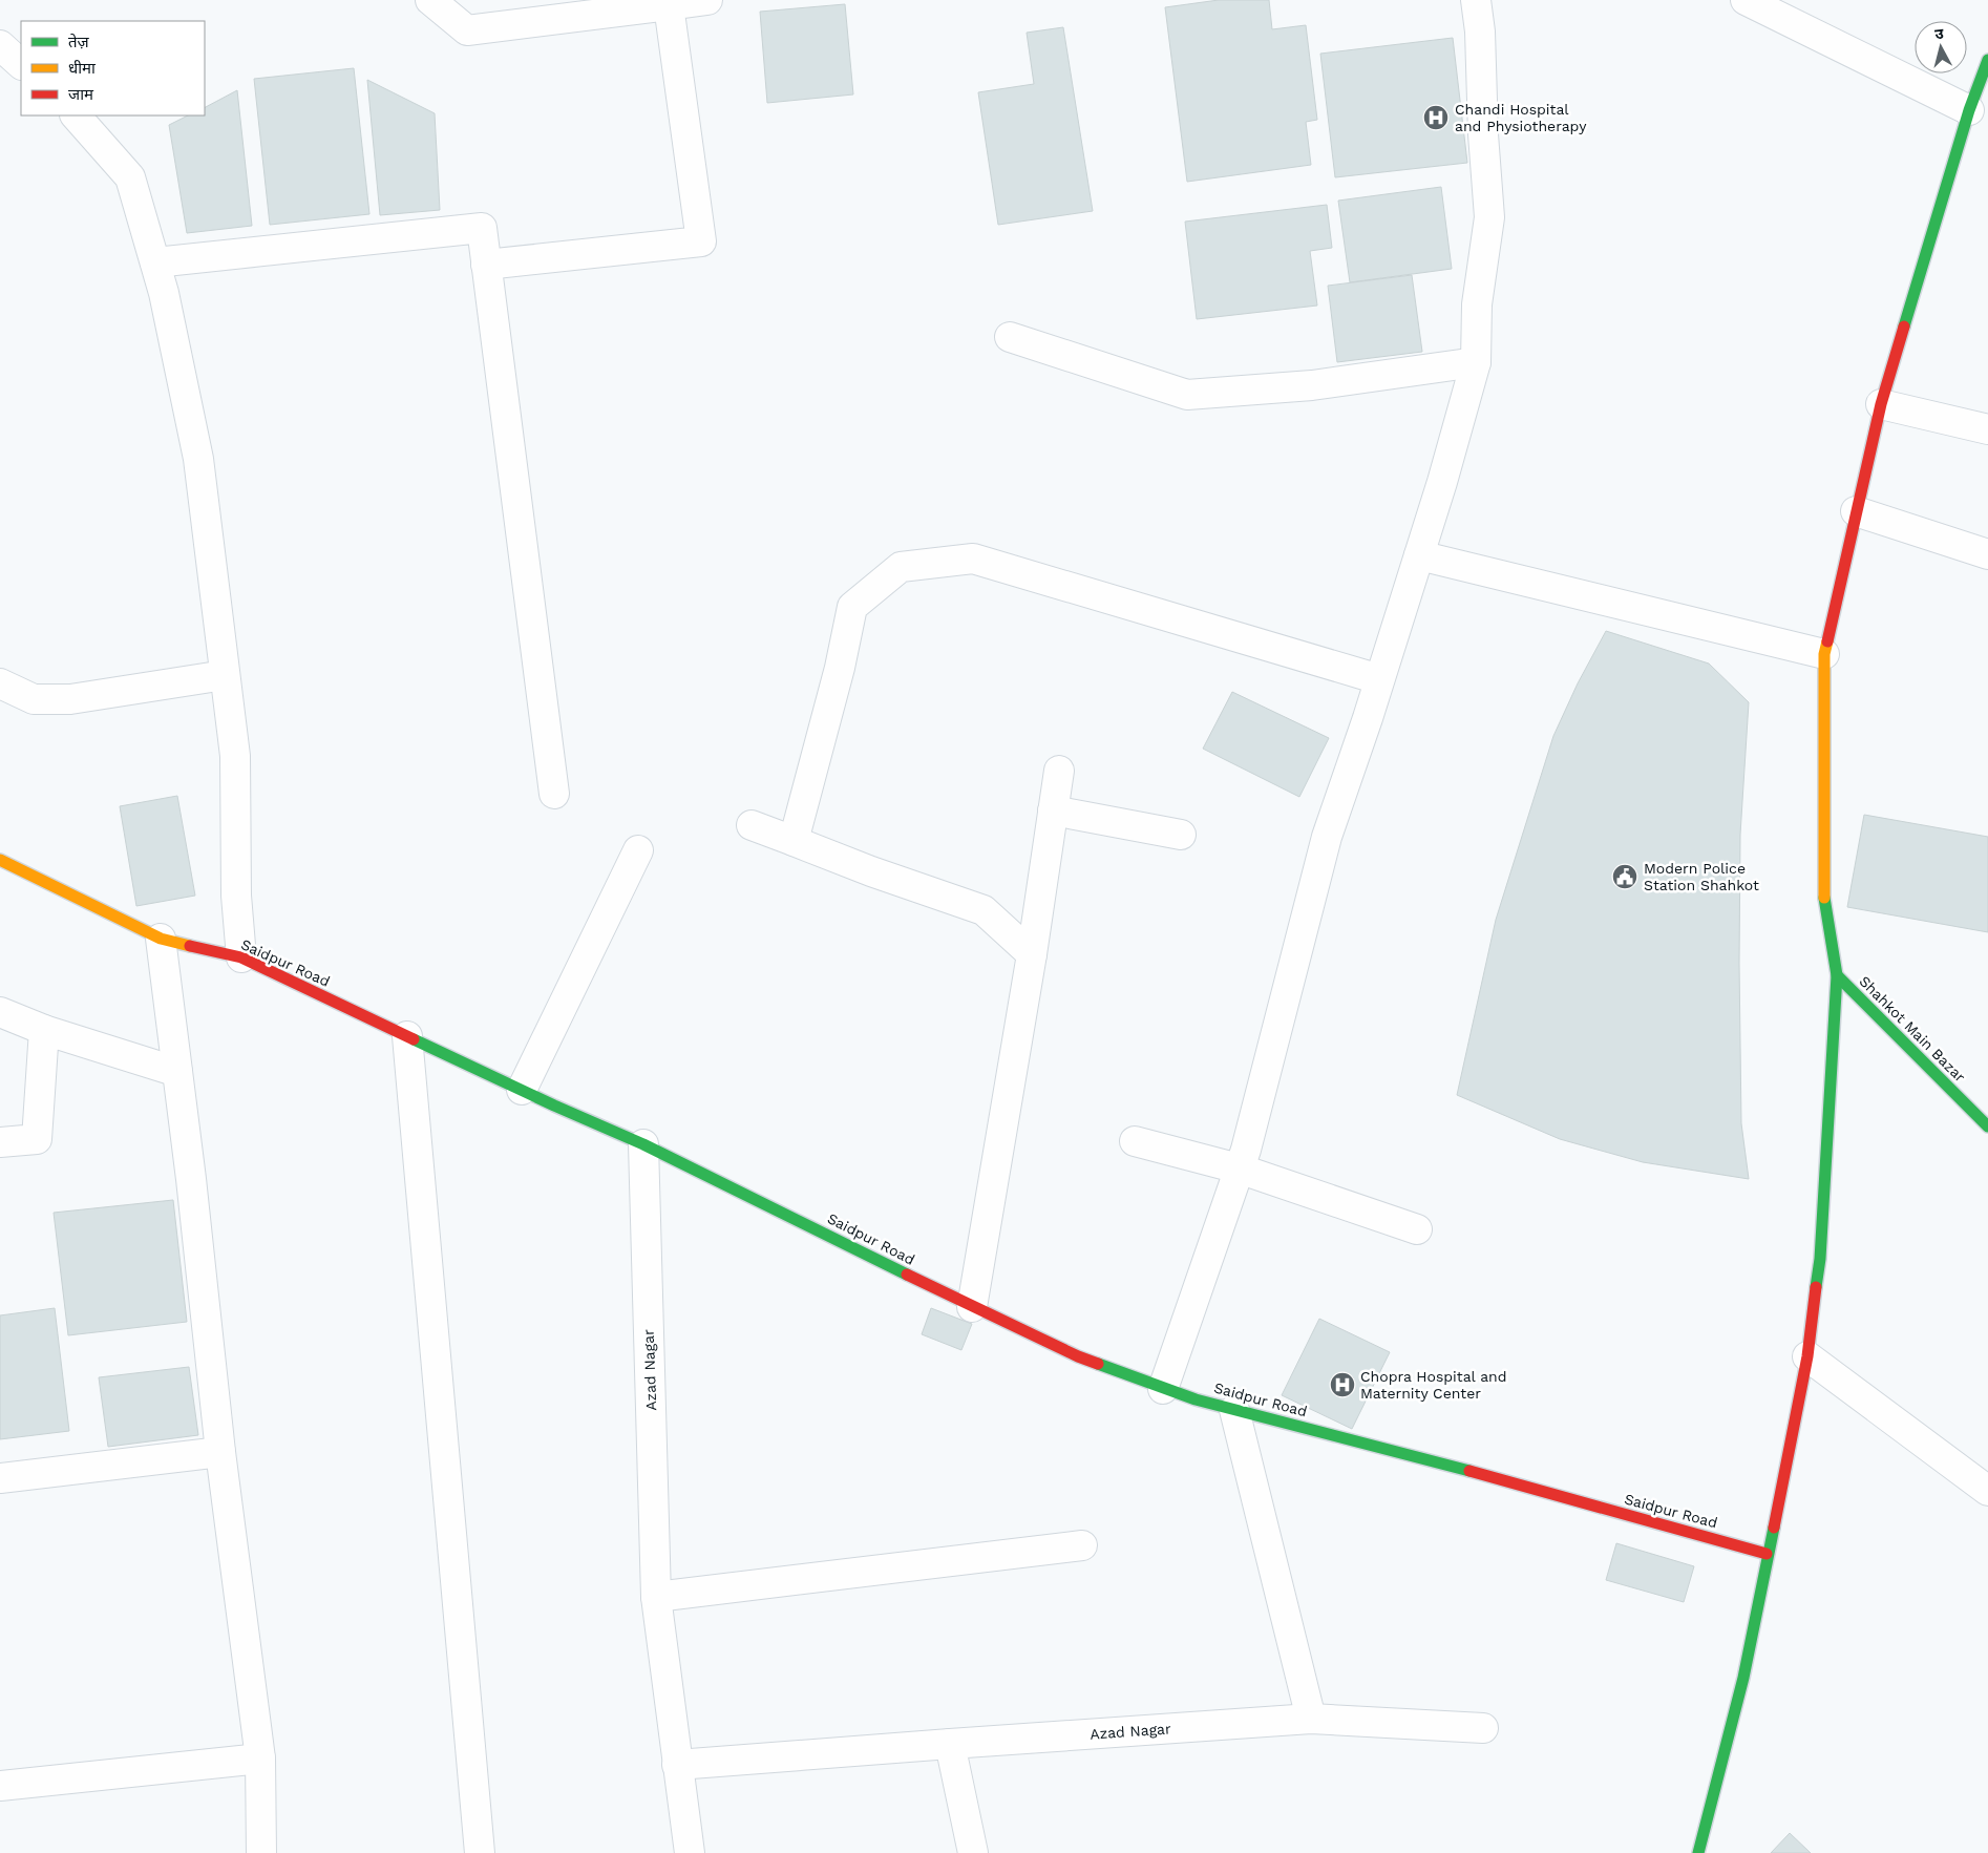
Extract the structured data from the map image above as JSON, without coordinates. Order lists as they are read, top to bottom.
{
  "streets": {
    "street": ["Saidpur Road", "Shahkot Main Bazar", "Azad Nagar"]
  },
  "crossings": [
    ["Saidpur Road", "Azad Nagar"]
  ],
  "places": {
    "hospital": ["Chandi Hospital and Physiotherapy", "Chopra Hospital and Maternity Center"],
    "public building": ["Modern Police Station Shahkot"]
  },
  "legend": ["तेज़", "धीमा", "जाम"],
  "north": "top"
}
